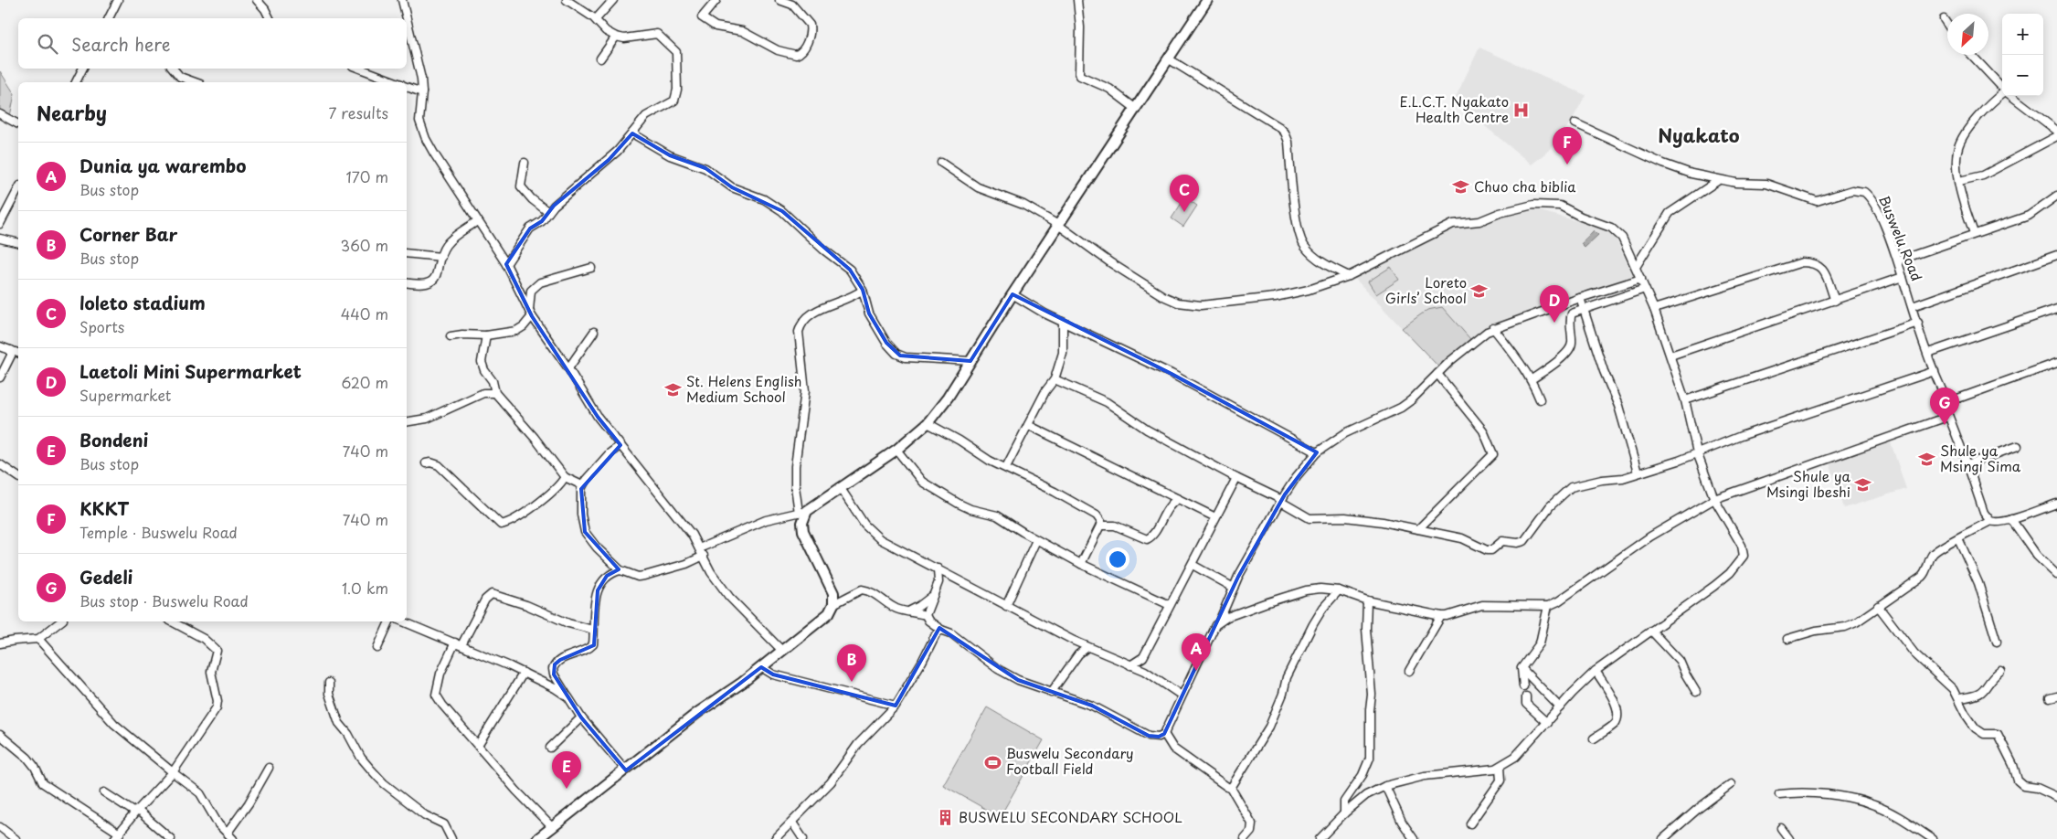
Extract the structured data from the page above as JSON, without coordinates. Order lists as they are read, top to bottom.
{
  "streets": {
    "street": ["Buswelu Road"]
  },
  "districts": ["Nyakato"],
  "places": {
    "hospital": ["E.L.C.T. Nyakato Health Centre"],
    "school or university": [
      "Chuo cha biblia",
      "Loreto Girls’ School",
      "St. Helens English Medium School",
      "Shule ya Msingi Sima",
      "Shule ya Msingi Ibeshi"
    ],
    "sports": ["Buswelu Secondary Football Field"],
    "building": ["BUSWELU SECONDARY SCHOOL"]
  },
  "north": "bottom left",
  "page": {
    "map_buttons": ["+", "−"],
    "search": "Search here",
    "heading": ["Nearby", "7 results"],
    "pins": [
      "F",
      "C",
      "D",
      "G",
      "A",
      "B",
      "E"
    ],
    "list": [
      {
        "mark": "A",
        "name": "Dunia ya warembo",
        "note": "Bus stop",
        "value": "170 m"
      },
      {
        "mark": "B",
        "name": "Corner Bar",
        "note": "Bus stop",
        "value": "360 m"
      },
      {
        "mark": "C",
        "name": "loleto stadium",
        "note": "Sports",
        "value": "440 m"
      },
      {
        "mark": "D",
        "name": "Laetoli Mini Supermarket",
        "note": "Supermarket",
        "value": "620 m"
      },
      {
        "mark": "E",
        "name": "Bondeni",
        "note": "Bus stop",
        "value": "740 m"
      },
      {
        "mark": "F",
        "name": "KKKT",
        "note": "Temple · Buswelu Road",
        "value": "740 m"
      },
      {
        "mark": "G",
        "name": "Gedeli",
        "note": "Bus stop · Buswelu Road",
        "value": "1.0 km"
      }
    ]
  }
}
